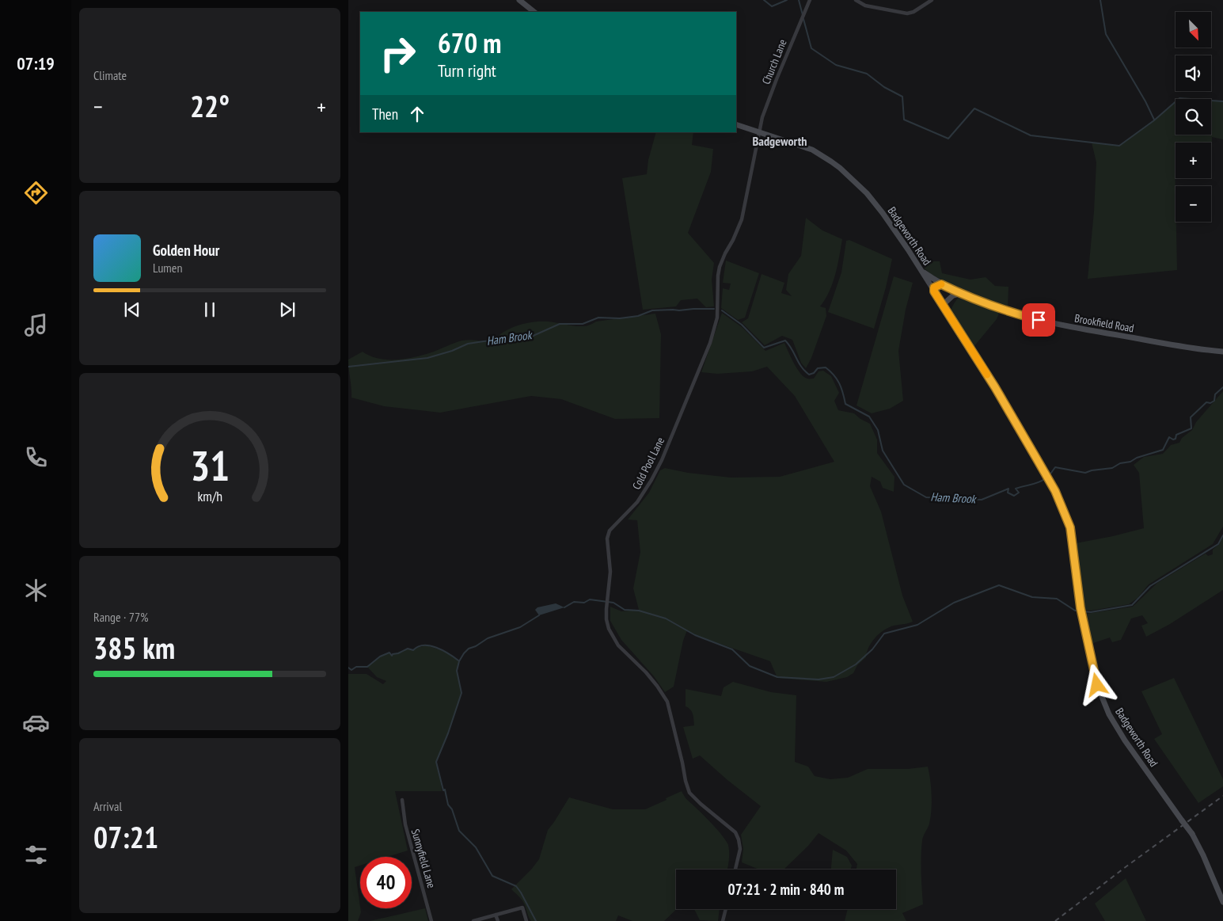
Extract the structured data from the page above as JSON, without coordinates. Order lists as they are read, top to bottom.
{
  "streets": {
    "street": [
      "Church Lane",
      "Badgeworth Road",
      "Brookfield Road",
      "Cold Pool Lane",
      "Sunnyfield Lane"
    ]
  },
  "crossings": [
    ["Church Lane", "Badgeworth Road"],
    ["Church Lane", "Cold Pool Lane"],
    ["Badgeworth Road", "Brookfield Road"],
    ["Badgeworth Road", "Cold Pool Lane"]
  ],
  "districts": ["Badgeworth"],
  "water": ["Ham Brook"],
  "north": "bottom right",
  "page": {
    "tabs": "07:19",
    "tile": [
      "Climate",
      ["Range · 77%", "385 km"],
      ["Arrival", "07:21"]
    ],
    "map_buttons": ["+", "−"],
    "turn": ["670 m", "Turn right"],
    "heat": ["−", "22°", "+"],
    "then": "Then",
    "song": ["Golden Hour", "Lumen"],
    "limit": "40",
    "trip": "07:21 · 2 min · 840 m",
    "gauge": ["31", "km/h"]
  }
}
